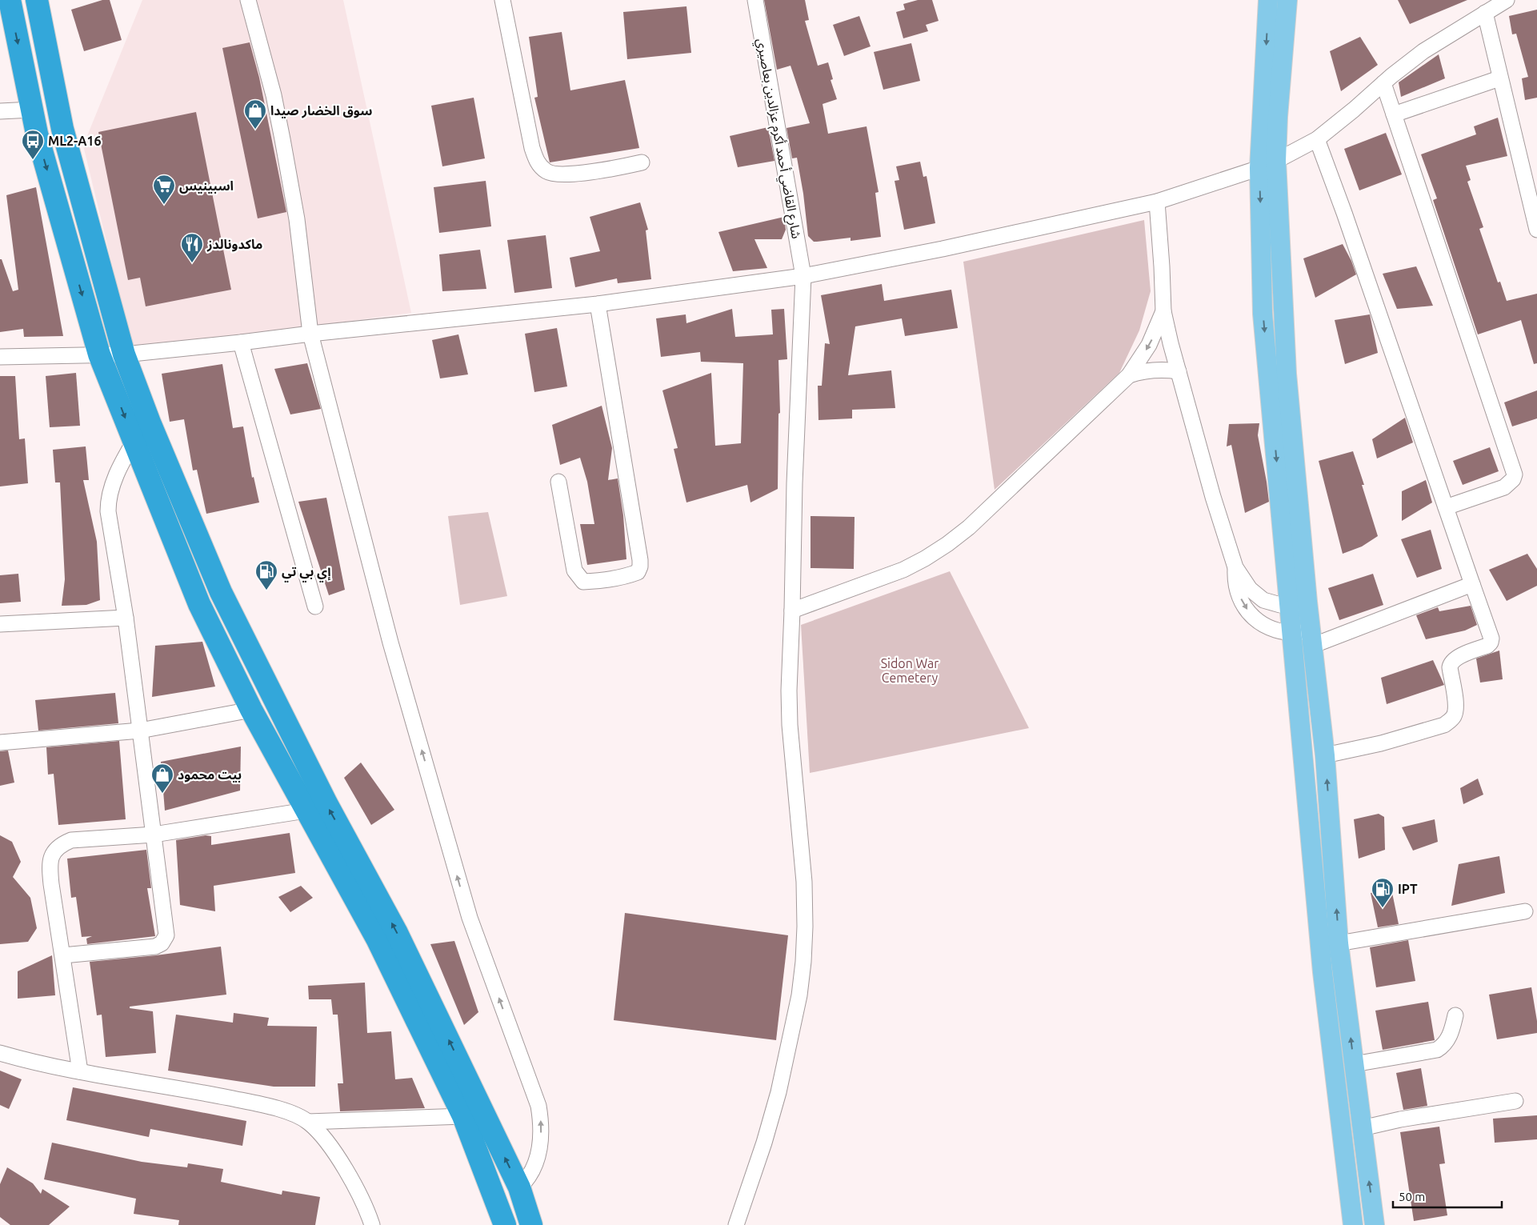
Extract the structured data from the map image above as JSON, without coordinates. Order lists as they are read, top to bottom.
{
  "streets": {
    "street": ["شارع القاضي أحمد أكرم عزالدين بعاصيري"]
  },
  "parks": ["Sidon War Cemetery"],
  "places": {
    "shop": ["سوق الخضار صيدا", "بيت محمود"],
    "bus stop": ["ML2-A16"],
    "supermarket": ["اسبينيس"],
    "restaurant": ["ماكدونالدز"],
    "fuel station": ["إي بي تي", "IPT"]
  },
  "scale_bar": "50 m"
}
